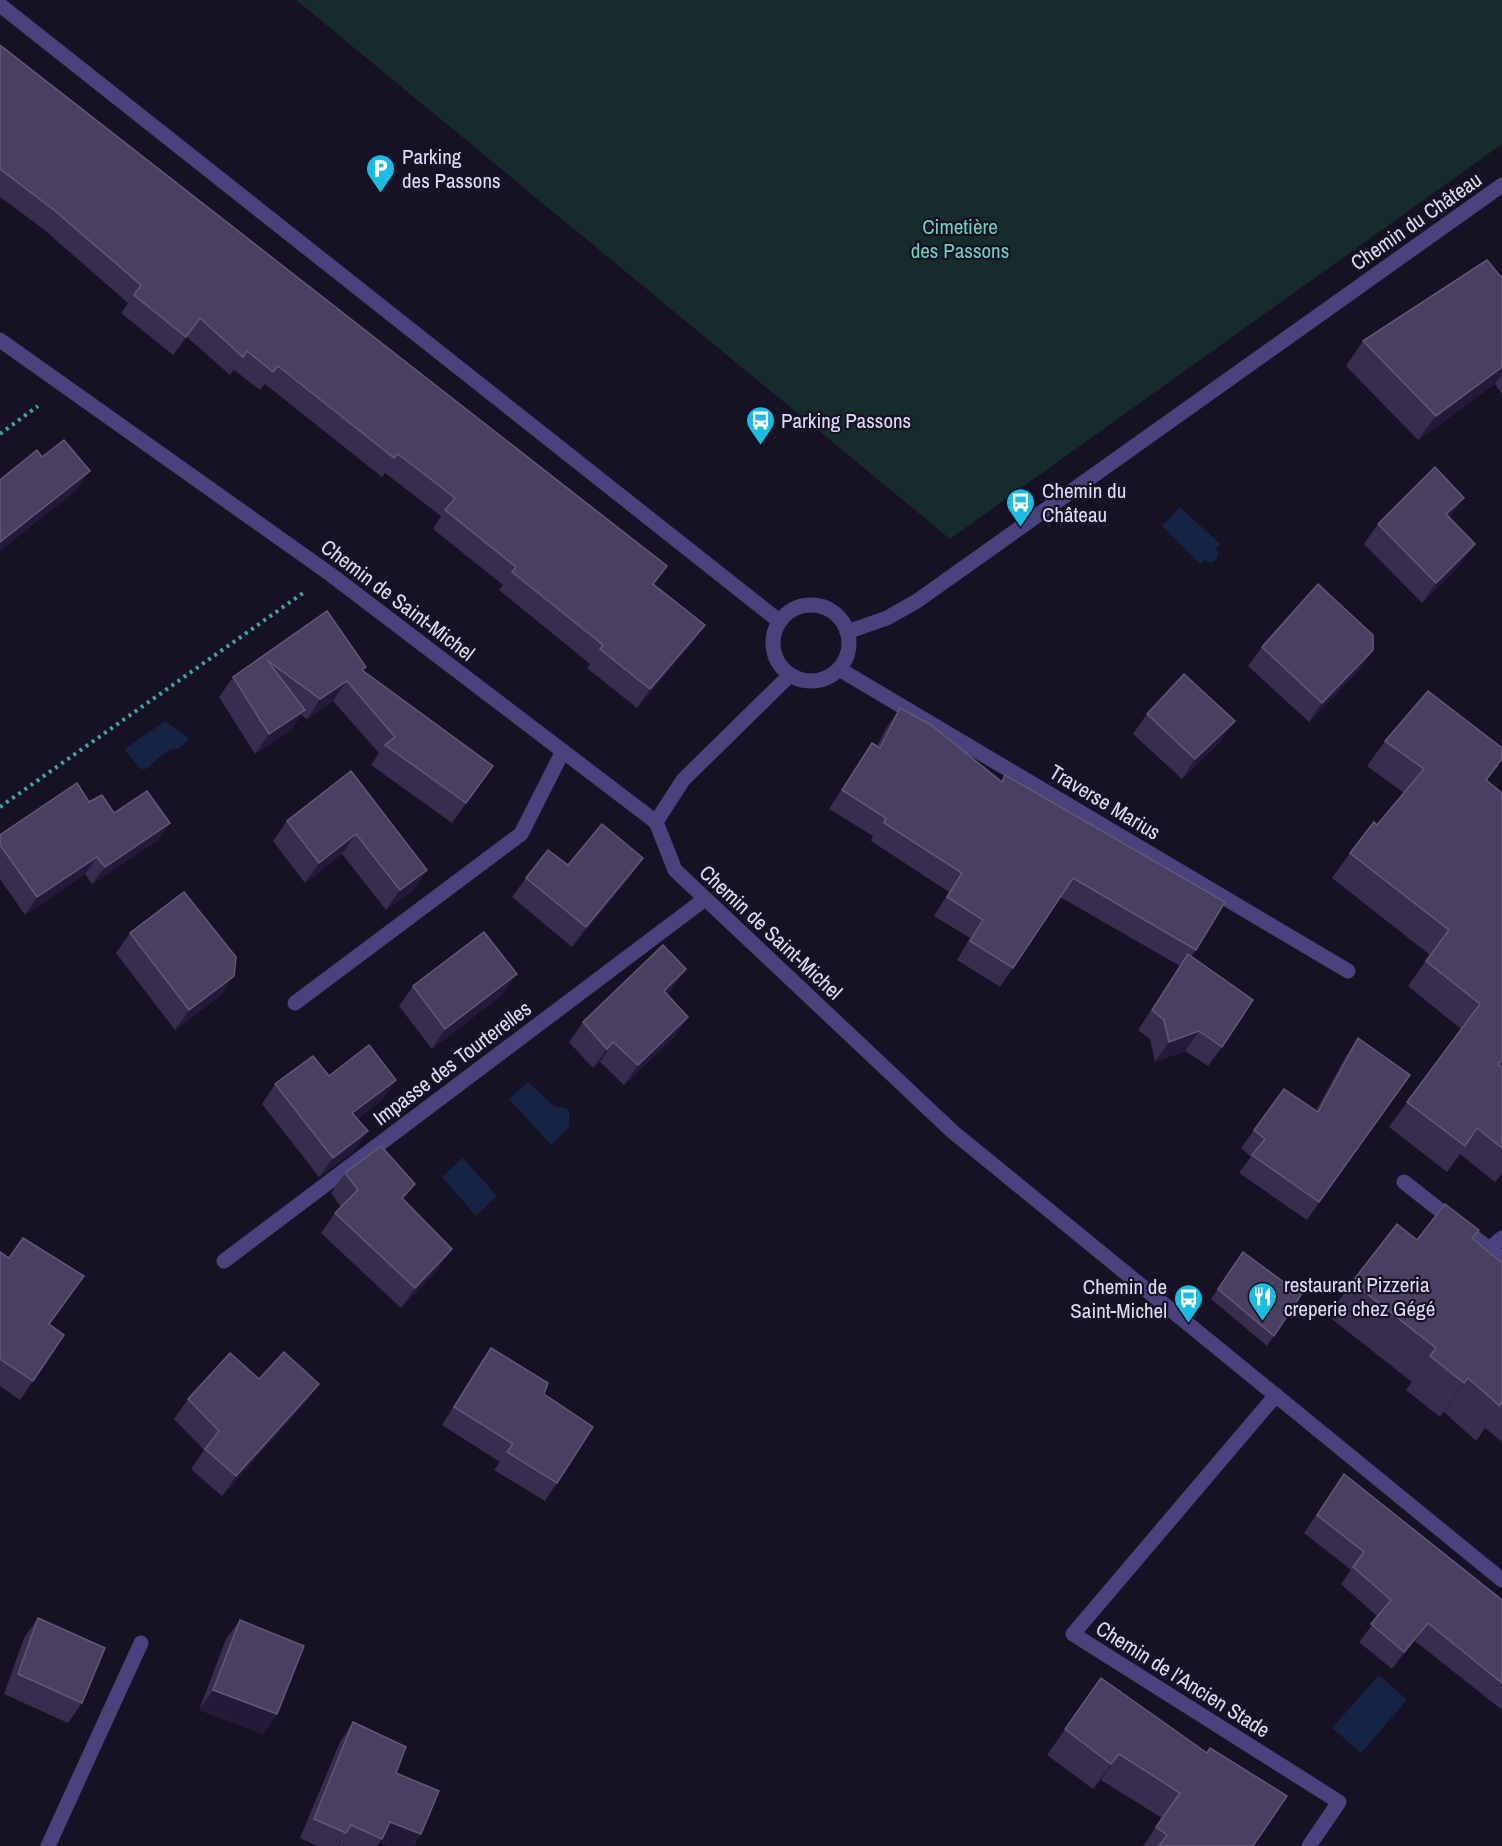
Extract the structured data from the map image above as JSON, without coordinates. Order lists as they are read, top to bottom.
{
  "streets": {
    "street": [
      "Chemin du Château",
      "Chemin de Saint-Michel",
      "Traverse Marius",
      "Impasse des Tourterelles",
      "Chemin de l’Ancien Stade"
    ]
  },
  "crossings": [
    ["Chemin du Château", "Traverse Marius"],
    ["Chemin de Saint-Michel", "Impasse des Tourterelles"],
    ["Chemin de Saint-Michel", "Chemin de l’Ancien Stade"]
  ],
  "parks": ["Cimetière des Passons"],
  "places": {
    "parking": ["Parking des Passons"],
    "bus stop": ["Parking Passons", "Chemin du Château", "Chemin de Saint-Michel"],
    "restaurant": ["restaurant Pizzeria creperie chez Gégé"]
  }
}
